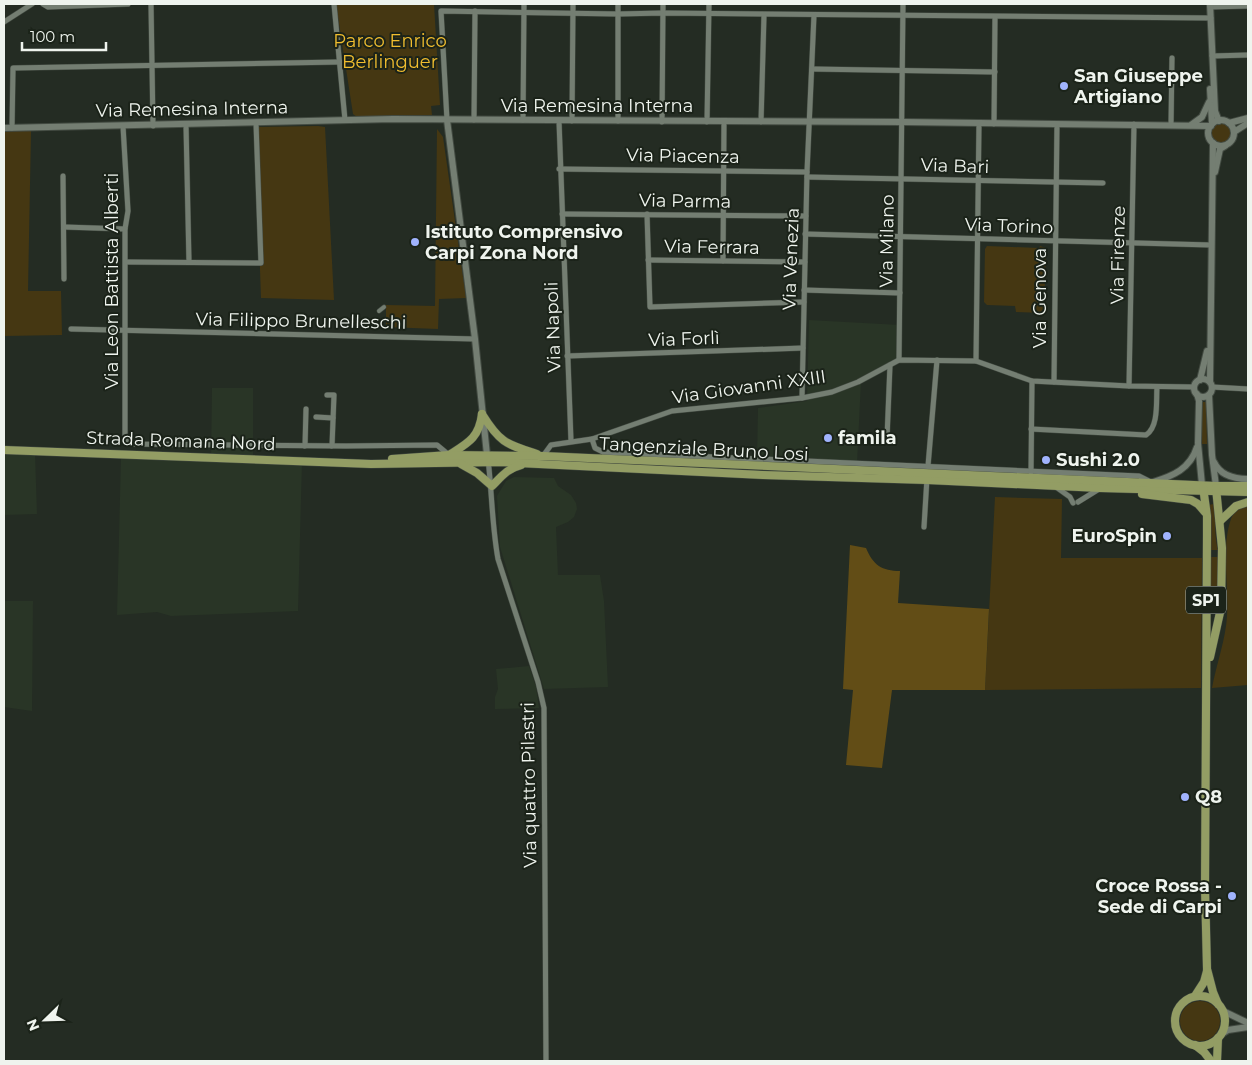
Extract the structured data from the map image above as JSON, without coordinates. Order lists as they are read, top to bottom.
{
  "streets": {
    "main road": ["Strada Romana Nord", "Tangenziale Bruno Losi", "SP1"],
    "street": [
      "Via Remesina Interna",
      "Via Piacenza",
      "Via Bari",
      "Via Parma",
      "Via Torino",
      "Via Milano",
      "Via Ferrara",
      "Via Firenze",
      "Via Venezia",
      "Via Leon Battista Alberti",
      "Via Genova",
      "Via Filippo Brunelleschi",
      "Via Napoli",
      "Via Forlì",
      "Via Giovanni XXIII",
      "Via quattro Pilastri"
    ]
  },
  "crossings": [
    ["Via Remesina Interna", "Via Milano"],
    ["Via Remesina Interna", "Via Firenze"],
    ["Via Remesina Interna", "Via Venezia"],
    ["Via Remesina Interna", "Via Leon Battista Alberti"],
    ["Via Remesina Interna", "Via Genova"],
    ["Via Remesina Interna", "Via Napoli"],
    ["Via Piacenza", "Via Bari"],
    ["Via Piacenza", "Via Venezia"],
    ["Via Piacenza", "Via Napoli"],
    ["Via Bari", "Via Milano"],
    ["Via Bari", "Via Venezia"],
    ["Via Bari", "Via Genova"],
    ["Via Parma", "Via Venezia"],
    ["Via Parma", "Via Napoli"],
    ["Via Torino", "Via Milano"],
    ["Via Torino", "Via Firenze"],
    ["Via Torino", "Via Venezia"],
    ["Via Torino", "Via Genova"],
    ["Via Milano", "Via Giovanni XXIII"],
    ["Via Ferrara", "Via Venezia"],
    ["Via Firenze", "Via Giovanni XXIII"],
    ["Via Venezia", "Via Forlì"],
    ["Via Venezia", "Via Giovanni XXIII"],
    ["Via Leon Battista Alberti", "Via Filippo Brunelleschi"],
    ["Via Genova", "Via Giovanni XXIII"],
    ["Via Napoli", "Via Forlì"],
    ["Via Napoli", "Via Giovanni XXIII"],
    ["Via Giovanni XXIII", "Tangenziale Bruno Losi"],
    ["Via Giovanni XXIII", "SP1"],
    ["Strada Romana Nord", "Tangenziale Bruno Losi"],
    ["Strada Romana Nord", "Via quattro Pilastri"],
    ["Tangenziale Bruno Losi", "SP1"],
    ["Tangenziale Bruno Losi", "Via quattro Pilastri"]
  ],
  "parks": ["Parco Enrico Berlinguer"],
  "places": [
    "San Giuseppe Artigiano",
    "Istituto Comprensivo Carpi Zona Nord",
    "famila",
    "Sushi 2.0",
    "EuroSpin",
    "Q8",
    "Croce Rossa - Sede di Carpi"
  ],
  "scale_bar": "100 m",
  "north": "bottom left"
}
